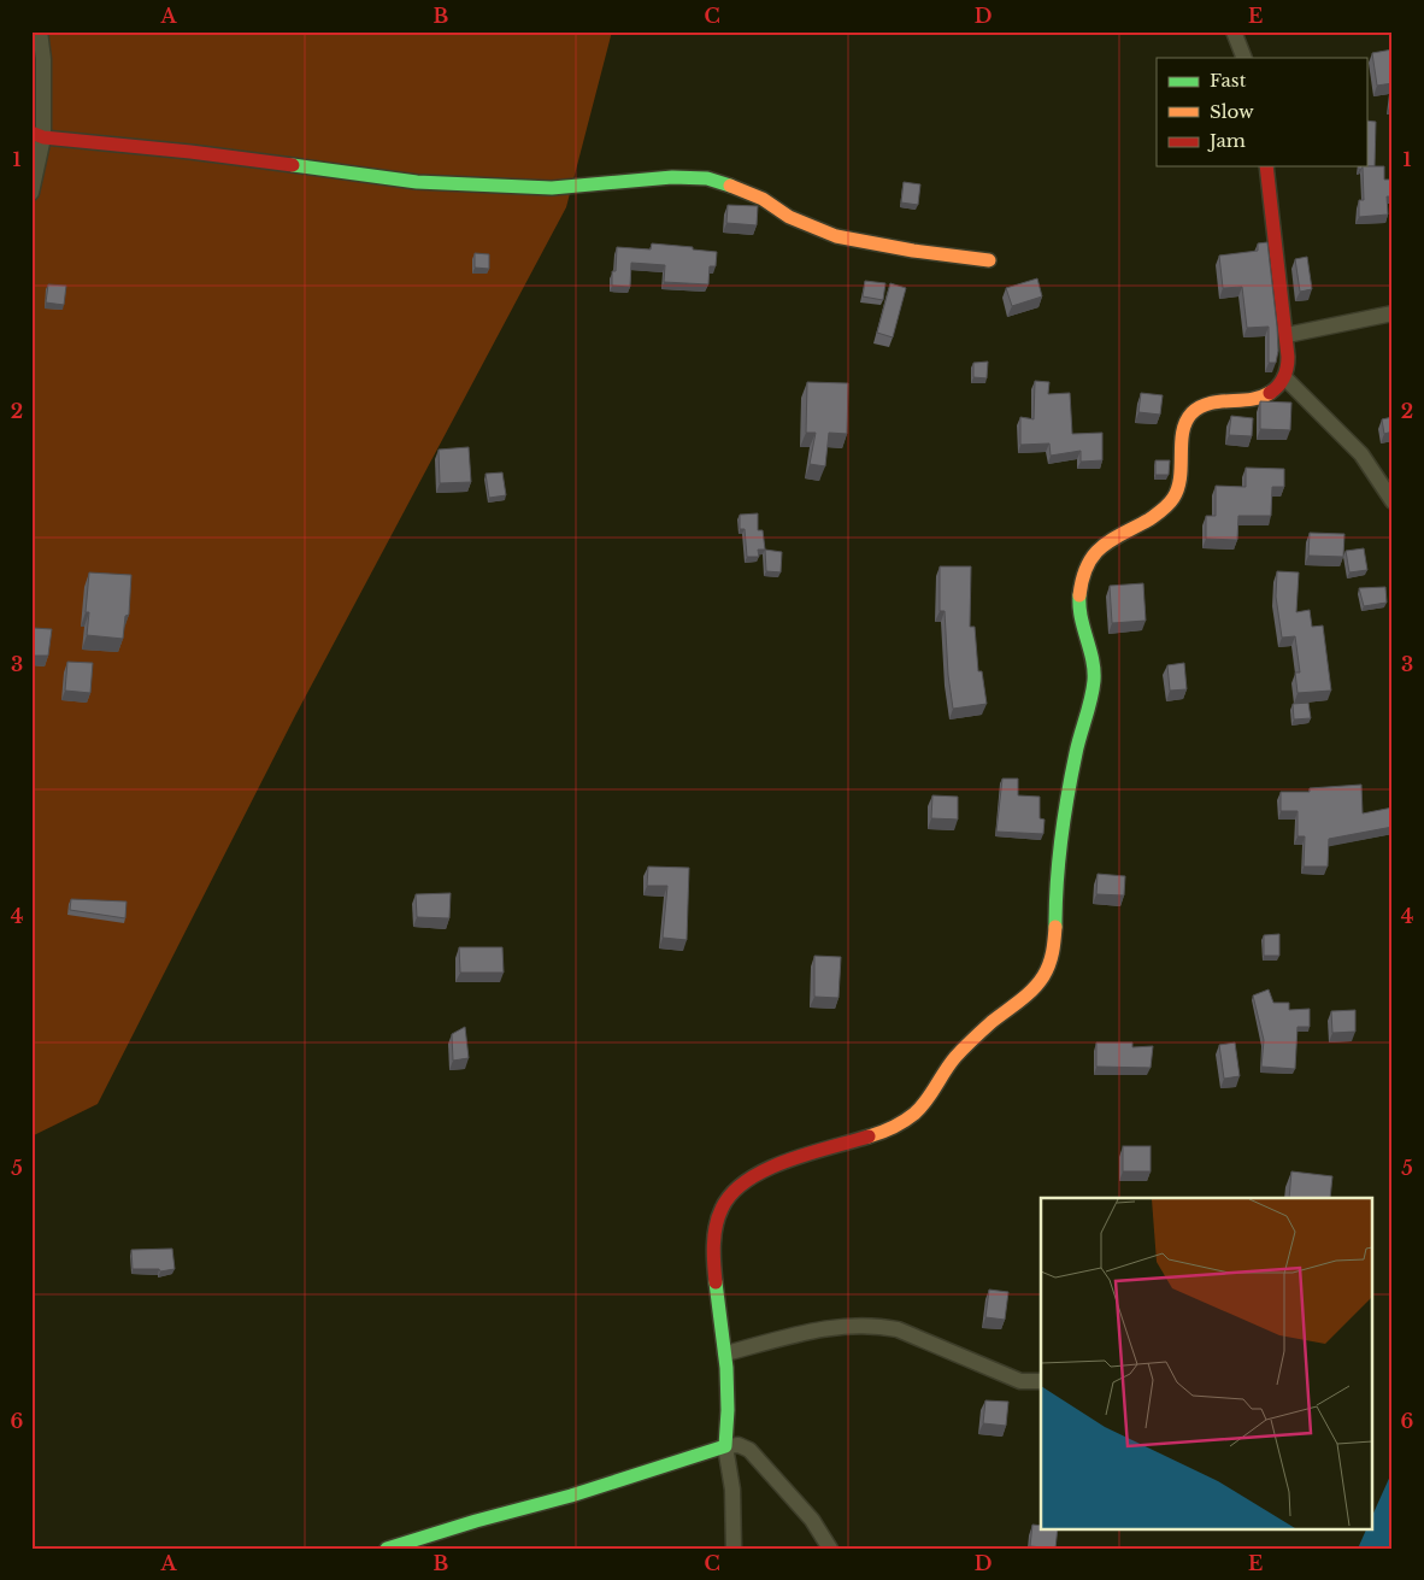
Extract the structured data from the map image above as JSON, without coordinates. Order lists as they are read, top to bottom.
{
  "legend": ["Fast", "Slow", "Jam"],
  "grid": {
    "columns": [
      "A",
      "B",
      "C",
      "D",
      "E"
    ],
    "rows": [
      "1",
      "2",
      "3",
      "4",
      "5",
      "6"
    ]
  }
}
